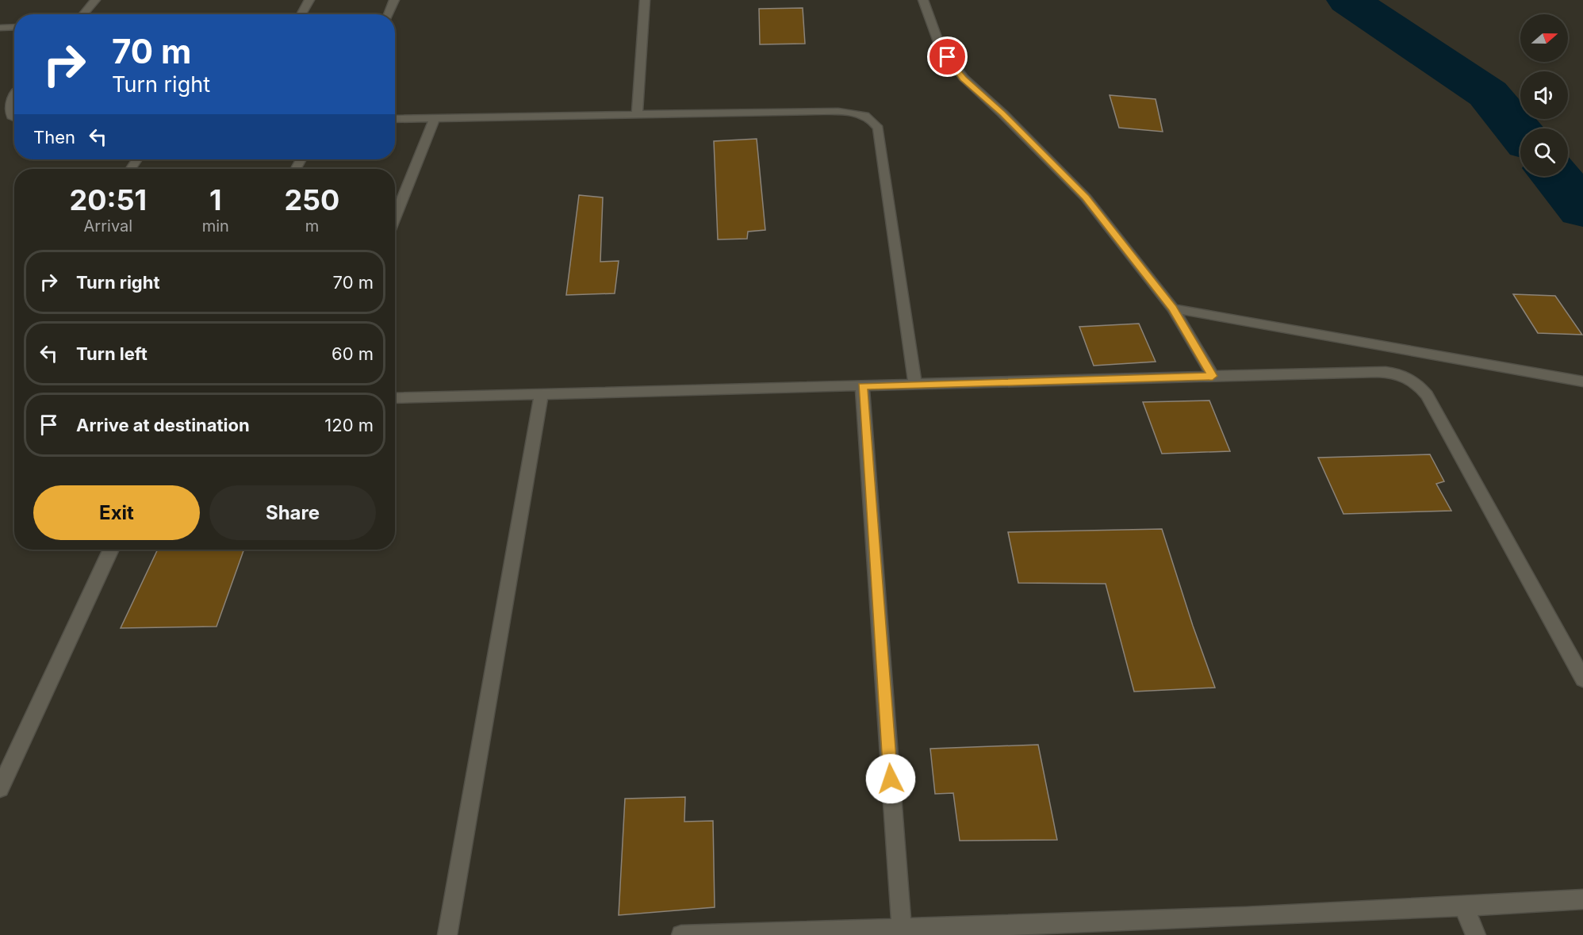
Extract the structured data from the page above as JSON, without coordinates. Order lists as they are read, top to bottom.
{
  "north": "right",
  "page": {
    "turn": ["70 m", "Turn right"],
    "then": "Then",
    "eta": [
      "20:51",
      "Arrival",
      "1",
      "min",
      "250",
      "m"
    ],
    "list": [
      {
        "name": "Turn right",
        "value": "70 m"
      },
      {
        "name": "Turn left",
        "value": "60 m"
      },
      {
        "name": "Arrive at destination",
        "value": "120 m"
      }
    ],
    "buttons": ["Exit", "Share"]
  }
}
